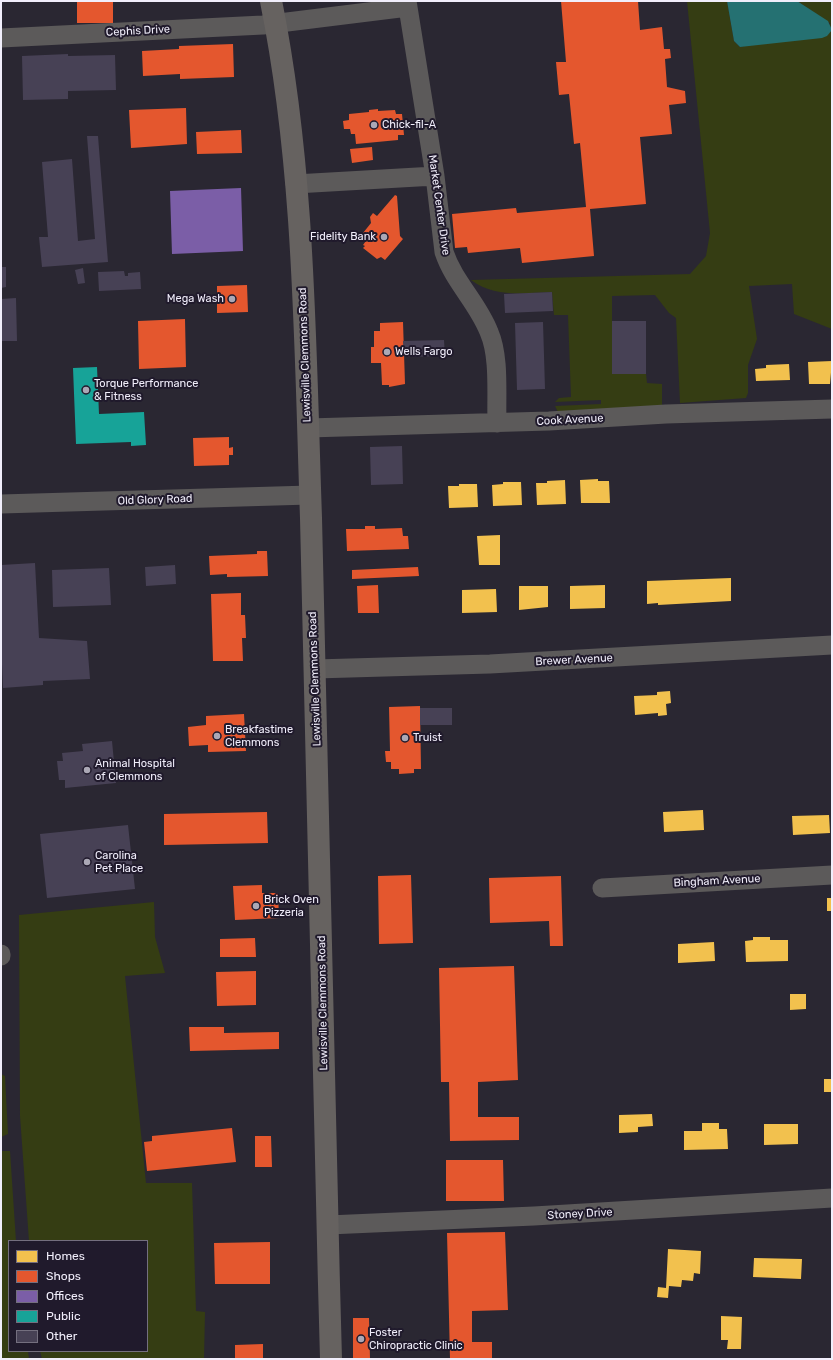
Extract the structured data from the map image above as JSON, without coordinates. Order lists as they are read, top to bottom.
{
  "streets": {
    "main road": ["Lewisville Clemmons Road"],
    "street": [
      "Cephis Drive",
      "Market Center Drive",
      "Cook Avenue",
      "Old Glory Road",
      "Brewer Avenue",
      "Bingham Avenue",
      "Stoney Drive"
    ]
  },
  "crossings": [
    ["Cephis Drive", "Market Center Drive"],
    ["Cephis Drive", "Lewisville Clemmons Road"],
    ["Market Center Drive", "Cook Avenue"],
    ["Lewisville Clemmons Road", "Cook Avenue"],
    ["Lewisville Clemmons Road", "Old Glory Road"],
    ["Lewisville Clemmons Road", "Brewer Avenue"],
    ["Lewisville Clemmons Road", "Stoney Drive"]
  ],
  "places": [
    "Chick-fil-A",
    "Fidelity Bank",
    "Mega Wash",
    "Wells Fargo",
    "Torque Performance & Fitness",
    "Breakfastime Clemmons",
    "Truist",
    "Animal Hospital of Clemmons",
    "Carolina Pet Place",
    "Brick Oven Pizzeria",
    "Foster Chiropractic Clinic"
  ],
  "legend": [
    "Homes",
    "Shops",
    "Offices",
    "Public",
    "Other"
  ]
}
